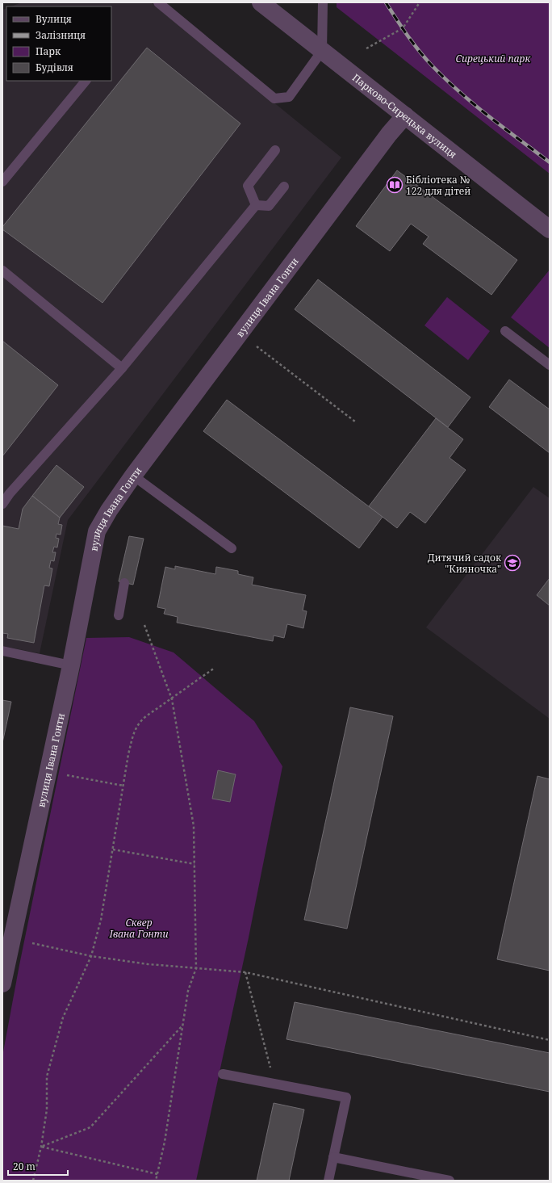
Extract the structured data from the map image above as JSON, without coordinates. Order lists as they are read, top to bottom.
{
  "streets": {
    "street": ["Парково-Сирецька вулиця", "вулиця Івана Гонти"]
  },
  "crossings": [
    ["Парково-Сирецька вулиця", "вулиця Івана Гонти"]
  ],
  "parks": ["Сирецький парк", "Сквер Івана Гонти"],
  "places": {
    "library": ["Бібліотека № 122 для дітей"],
    "school or university": ["Дитячий садок \"Кияночка\""]
  },
  "legend": [
    "Вулиця",
    "Залізниця",
    "Парк",
    "Будівля"
  ],
  "scale_bar": "20 m"
}
